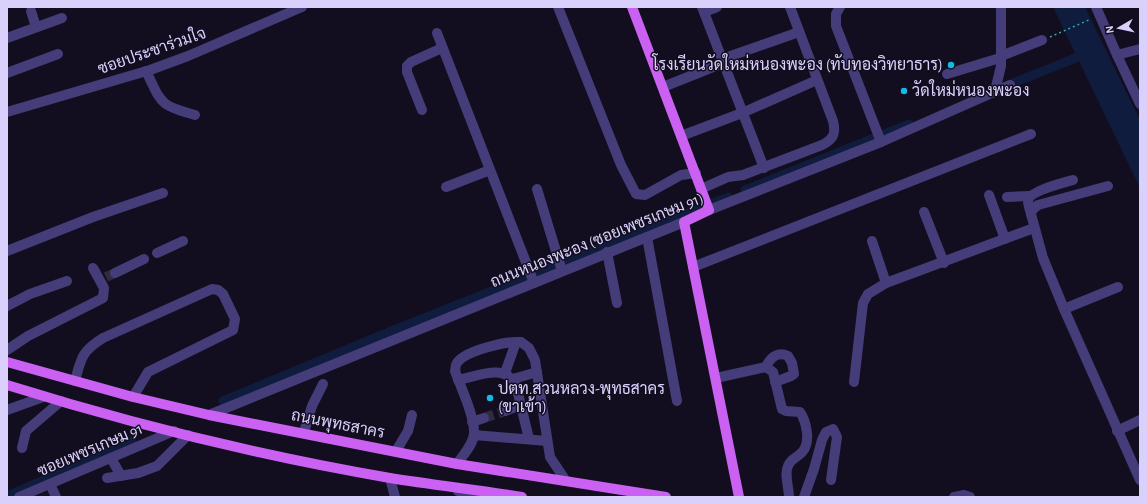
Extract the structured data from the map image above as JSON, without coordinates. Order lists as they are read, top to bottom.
{
  "streets": {
    "main road": ["ถนนหนองพะอง (ซอยเพชรเกษม 91)", "ถนนพุทธสาคร"],
    "street": ["ซอยประชาร่วมใจ", "ซอยเพชรเกษม 91"]
  },
  "crossings": [
    ["ถนนหนองพะอง (ซอยเพชรเกษม 91)", "ถนนพุทธสาคร"]
  ],
  "places": ["โรงเรียนวัดใหม่หนองพะอง (ทับทองวิทยาธาร)", "วัดใหม่หนองพะอง", "ปตท.สวนหลวง-พุทธสาคร (ขาเข้า)"],
  "north": "left"
}
